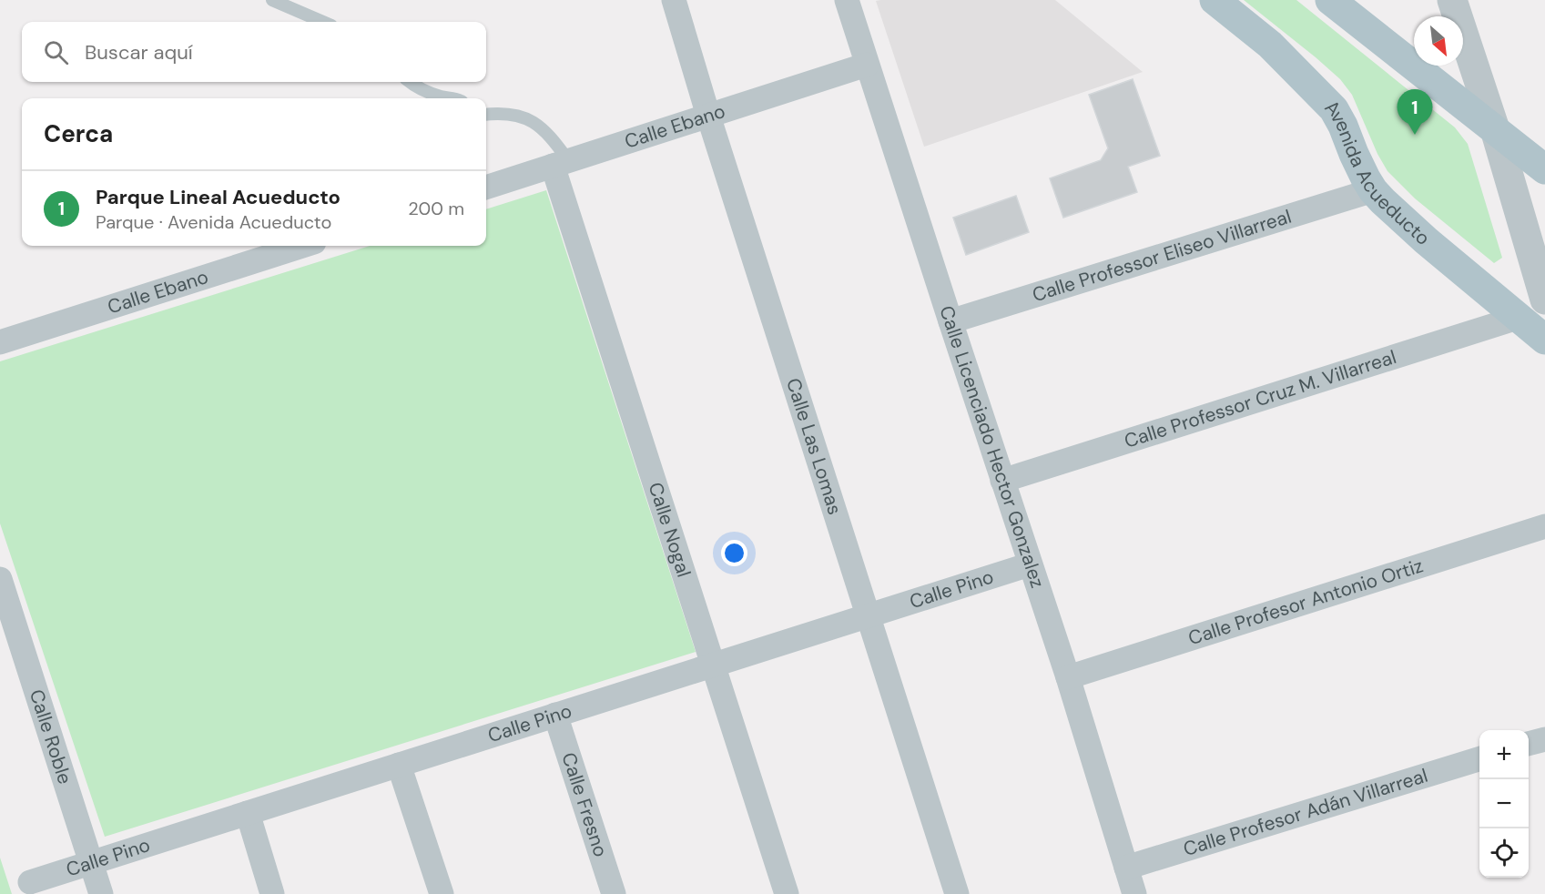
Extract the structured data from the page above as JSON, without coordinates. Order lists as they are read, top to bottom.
{
  "streets": {
    "main road": ["Avenida Acueducto"],
    "street": [
      "Calle Ebano",
      "Calle Professor Eliseo Villarreal",
      "Calle Professor Cruz M. Villarreal",
      "Calle Las Lomas",
      "Calle Licenciado Hector Gonzalez",
      "Calle Nogal",
      "Calle Pino",
      "Calle Profesor Antonio Ortiz",
      "Calle Roble",
      "Calle Fresno",
      "Calle Profesor Adán Villarreal"
    ]
  },
  "crossings": [
    ["Calle Ebano", "Calle Las Lomas"],
    ["Calle Ebano", "Calle Licenciado Hector Gonzalez"],
    ["Calle Ebano", "Calle Nogal"],
    ["Avenida Acueducto", "Calle Professor Eliseo Villarreal"],
    ["Avenida Acueducto", "Calle Professor Cruz M. Villarreal"],
    ["Calle Professor Eliseo Villarreal", "Calle Licenciado Hector Gonzalez"],
    ["Calle Professor Cruz M. Villarreal", "Calle Licenciado Hector Gonzalez"],
    ["Calle Las Lomas", "Calle Pino"],
    ["Calle Licenciado Hector Gonzalez", "Calle Pino"],
    ["Calle Licenciado Hector Gonzalez", "Calle Profesor Antonio Ortiz"],
    ["Calle Licenciado Hector Gonzalez", "Calle Profesor Adán Villarreal"],
    ["Calle Nogal", "Calle Pino"],
    ["Calle Pino", "Calle Roble"],
    ["Calle Pino", "Calle Fresno"]
  ],
  "north": "bottom right",
  "page": {
    "search": "Buscar aquí",
    "pins": "1",
    "heading": "Cerca",
    "list": [
      {
        "mark": "1",
        "name": "Parque Lineal Acueducto",
        "note": "Parque · Avenida Acueducto",
        "value": "200 m"
      }
    ],
    "map_buttons": ["+", "−"]
  }
}
